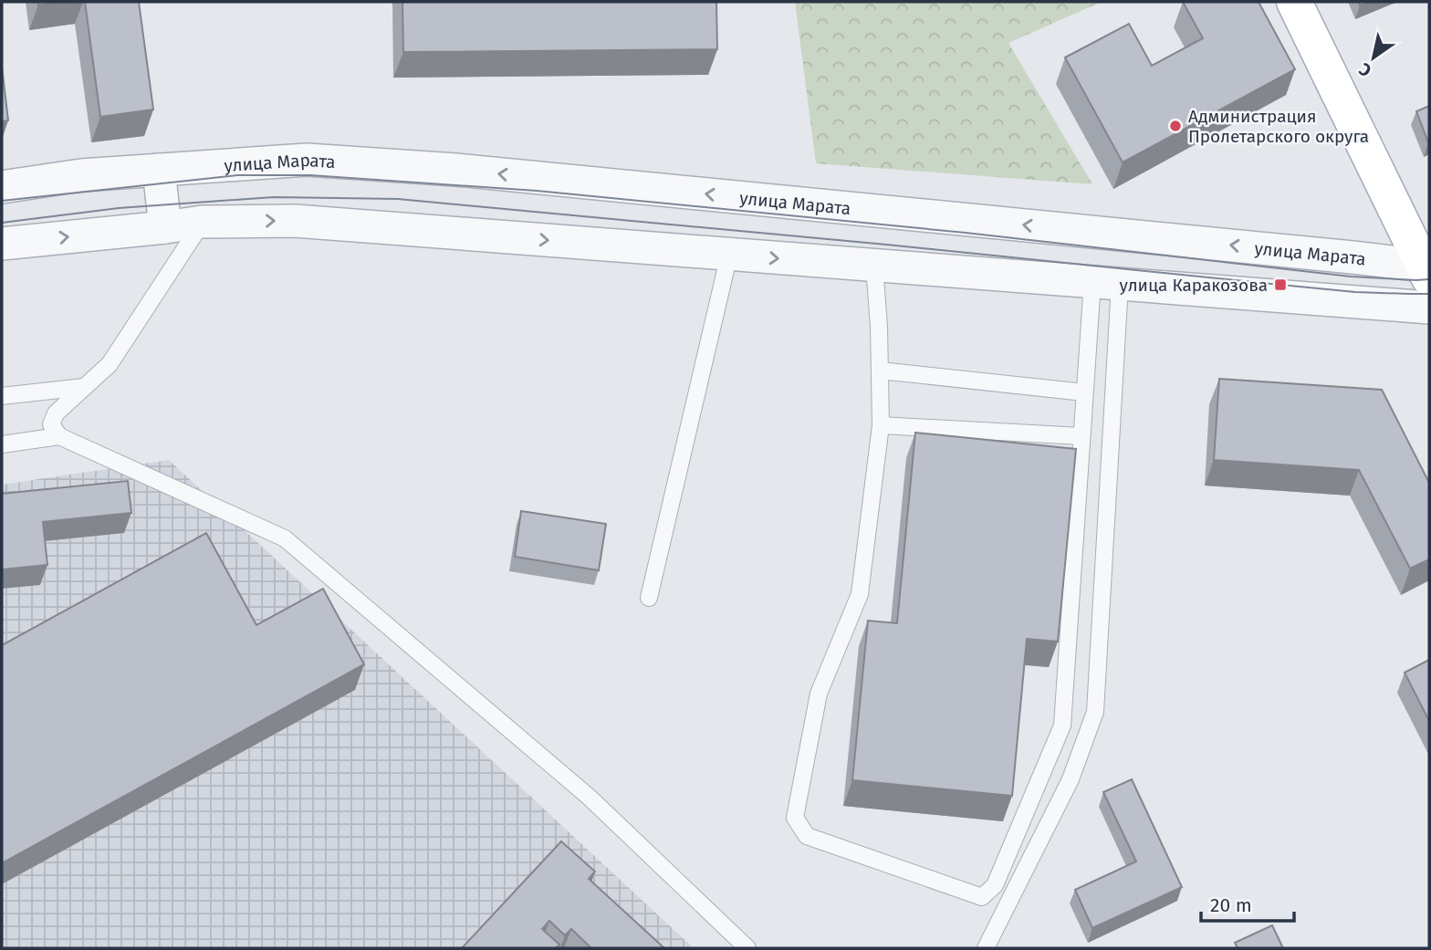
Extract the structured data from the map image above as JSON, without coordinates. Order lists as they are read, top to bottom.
{
  "streets": {
    "street": ["улица Марата"]
  },
  "places": {
    "other": ["Администрация Пролетарского округа"],
    "transit": ["улица Каракозова"]
  },
  "scale_bar": "20 m",
  "north": "bottom left"
}
